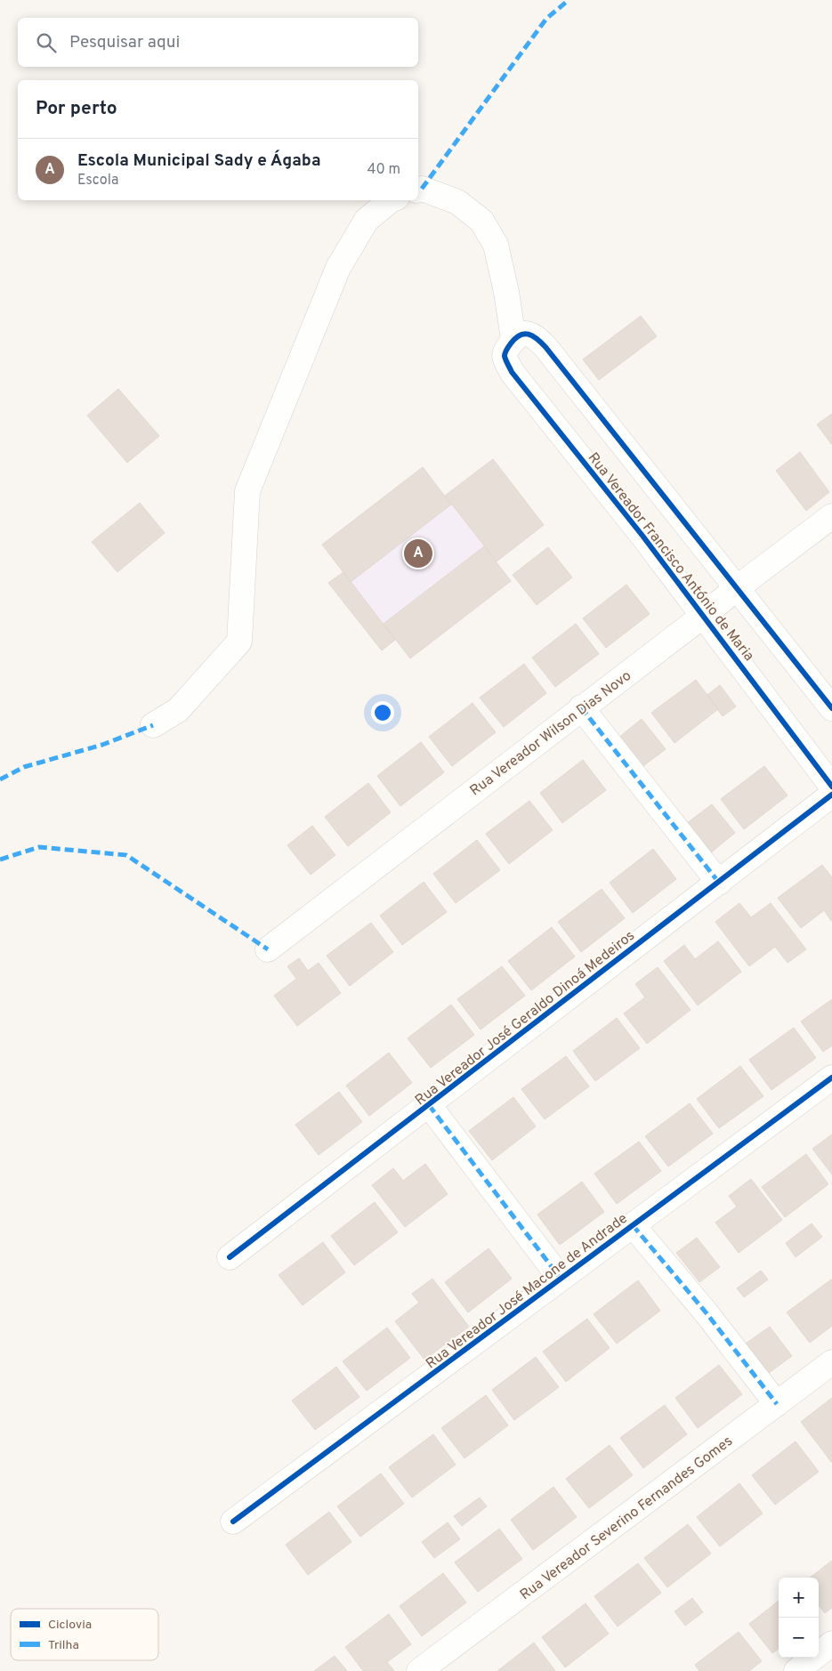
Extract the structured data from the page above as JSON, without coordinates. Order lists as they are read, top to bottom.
{
  "streets": {
    "street": [
      "Rua Vereador Francisco António de Maria",
      "Rua Vereador Wilson Dias Novo",
      "Rua Vereador José Geraldo Dinoá Medeiros",
      "Rua Vereador José Macone de Andrade",
      "Rua Vereador Severino Fernandes Gomes"
    ]
  },
  "crossings": [
    ["Rua Vereador Francisco António de Maria", "Rua Vereador Wilson Dias Novo"]
  ],
  "legend": ["Ciclovia", "Trilha"],
  "page": {
    "search": "Pesquisar aqui",
    "heading": "Por perto",
    "list": [
      {
        "mark": "A",
        "name": "Escola Municipal Sady e Ágaba",
        "note": "Escola",
        "value": "40 m"
      }
    ],
    "pins": "A",
    "map_buttons": ["+", "−"]
  }
}
